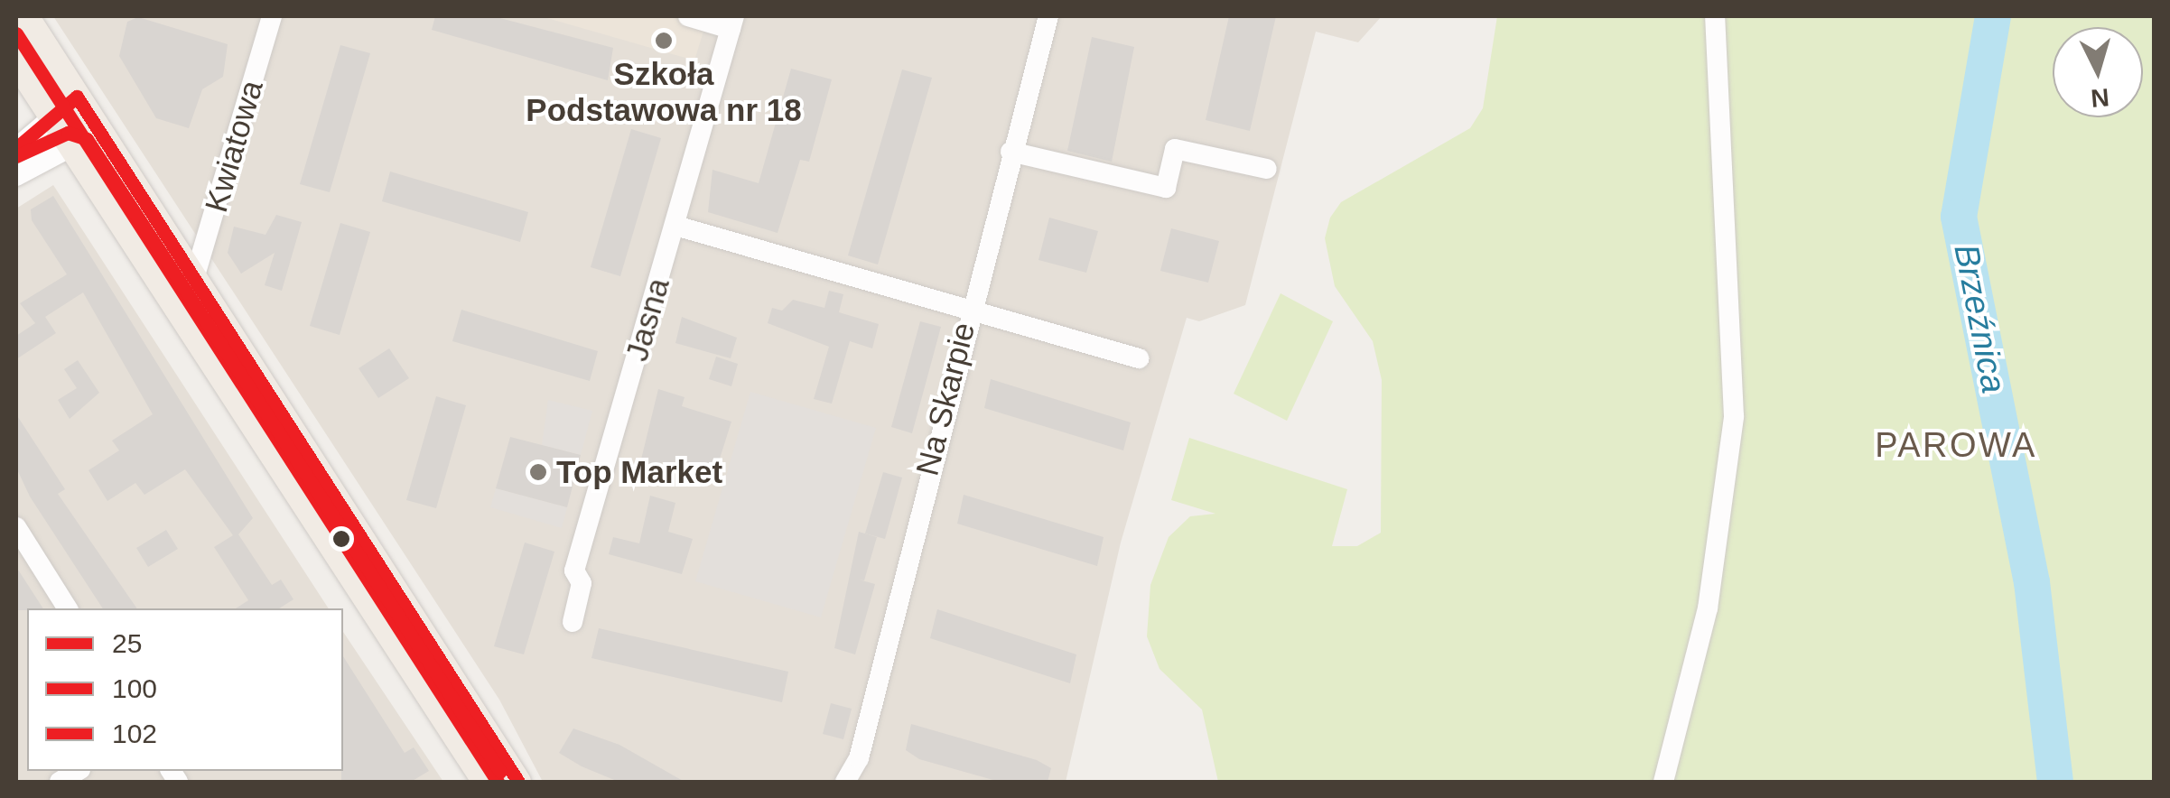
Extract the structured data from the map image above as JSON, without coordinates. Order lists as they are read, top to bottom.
{
  "streets": {
    "street": ["Kwiatowa", "Jasna", "Na Skarpie"]
  },
  "districts": ["PAROWA"],
  "water": ["Brzeźnica"],
  "places": ["Szkoła Podstawowa nr 18", "Top Market"],
  "lines": ["transit line 100", "transit line 25", "transit line 102"],
  "legend": ["25", "100", "102"],
  "north": "bottom"
}
